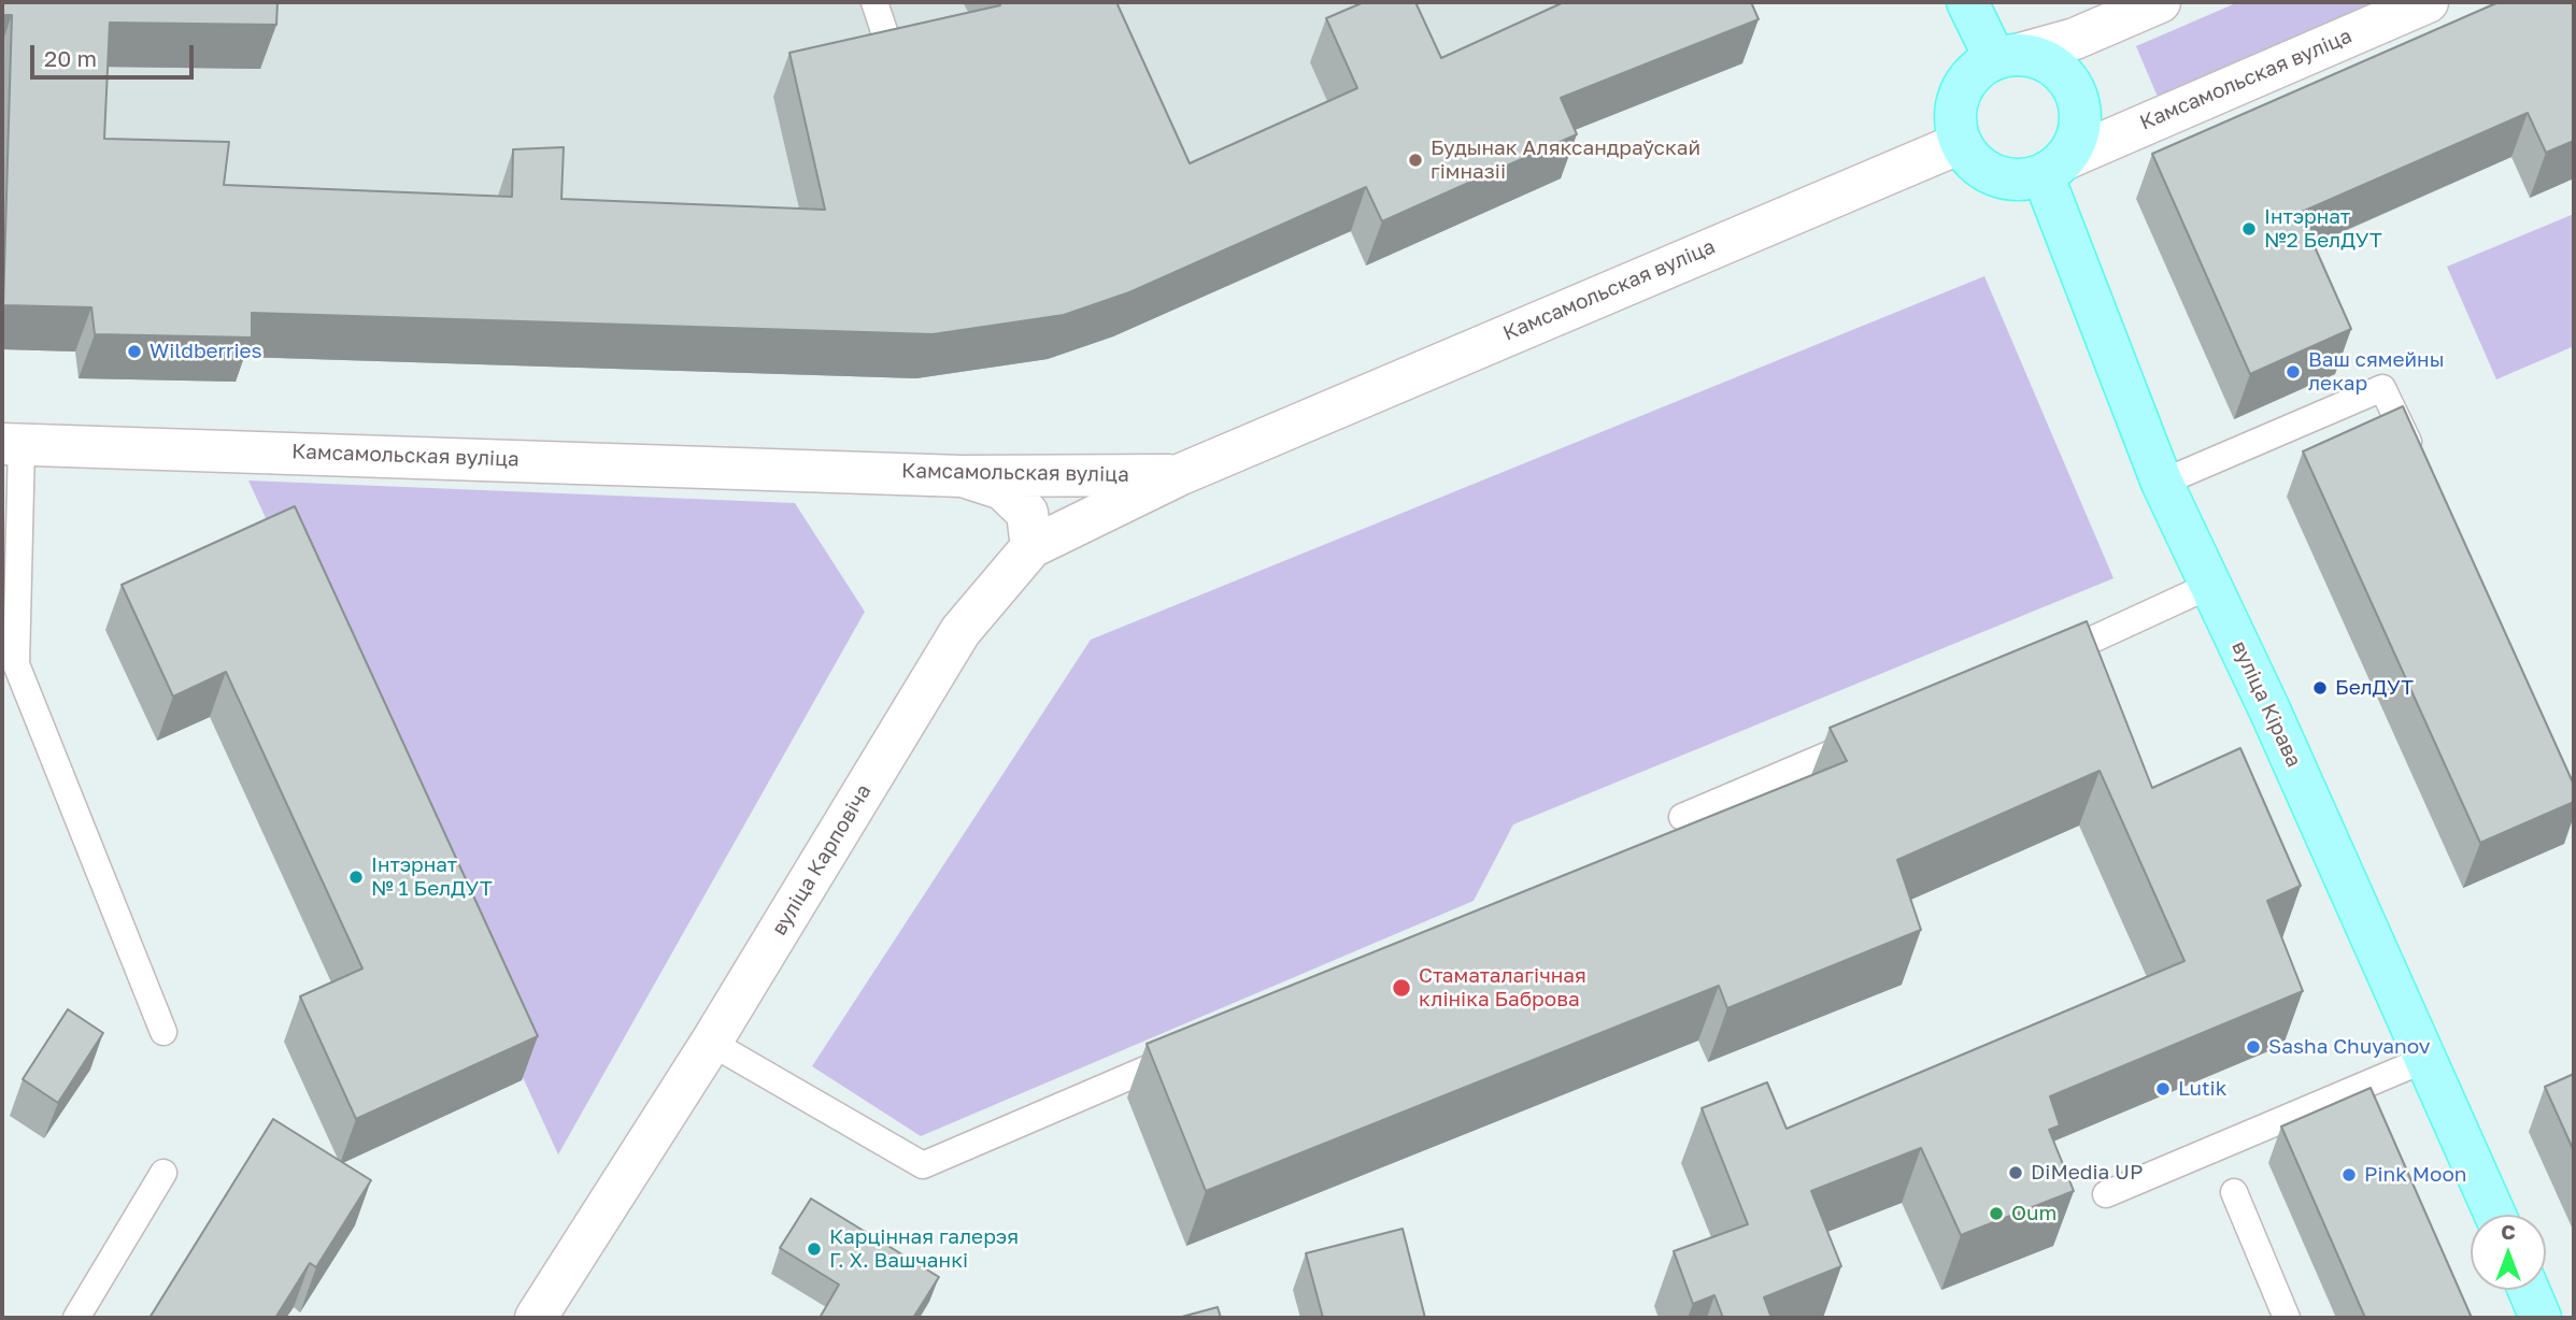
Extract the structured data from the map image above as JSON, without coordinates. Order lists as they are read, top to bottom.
{
  "streets": {
    "main road": ["вуліца Кірава"],
    "street": ["Камсамольская вуліца", "вуліца Карповіча"]
  },
  "crossings": [
    ["Камсамольская вуліца", "вуліца Кірава"],
    ["Камсамольская вуліца", "вуліца Карповіча"]
  ],
  "places": [
    "Будынак Аляксандраўскай гімназіі",
    "Інтэрнат №2 БелДУТ",
    "Wildberries",
    "Ваш сямейны лекар",
    "БелДУТ",
    "Інтэрнат № 1 БелДУТ",
    "Стаматалагічная клініка Баброва",
    "Sasha Chuyanov",
    "Lutik",
    "DiMedia UP",
    "Pink Moon",
    "Oum",
    "Карцінная галерэя Г. Х. Вашчанкі"
  ],
  "scale_bar": "20 m",
  "north": "top"
}
